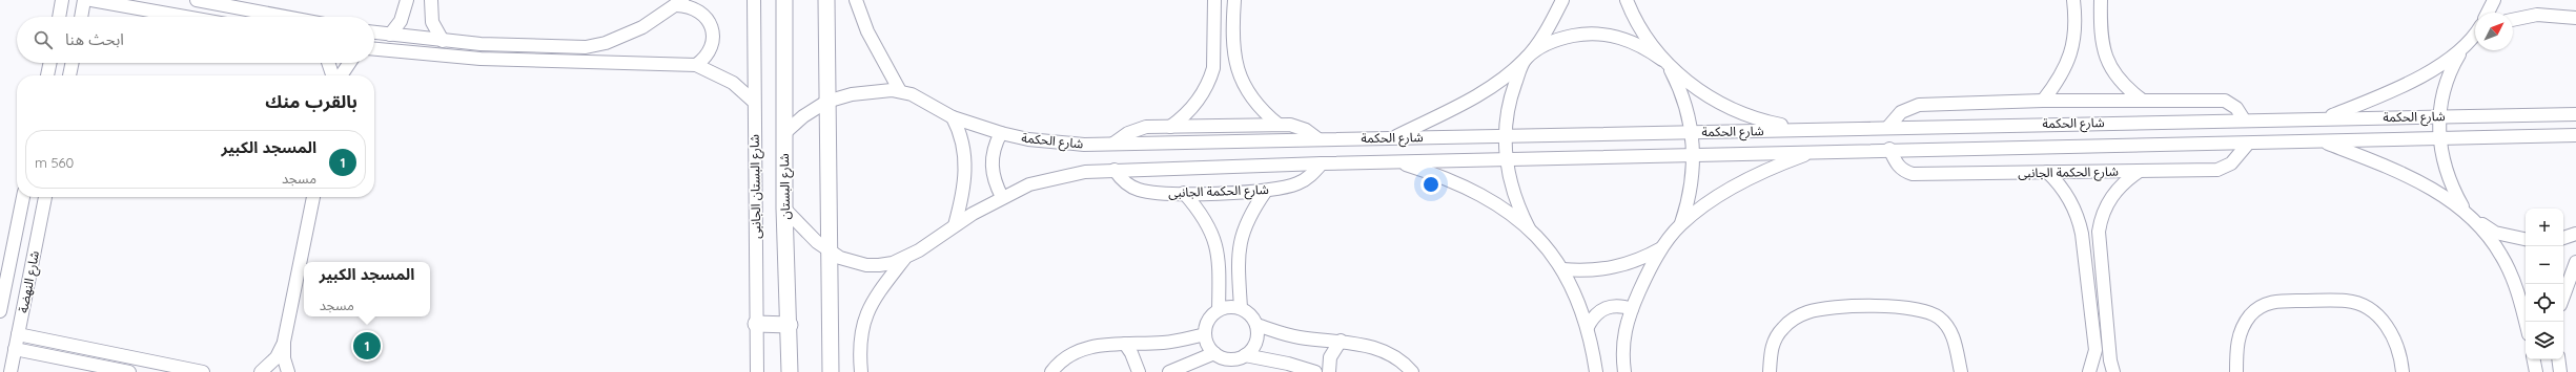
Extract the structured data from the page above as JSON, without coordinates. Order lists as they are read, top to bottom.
{
  "streets": {
    "street": [
      "شارع الحكمة",
      "شارع الحكمة الجانبى",
      "شارع البستان الجانبى",
      "شارع البستان",
      "شارع النهضة"
    ]
  },
  "crossings": [
    ["شارع الحكمة", "شارع الحكمة الجانبى"]
  ],
  "north": "top right",
  "page": {
    "search": "ابحث هنا",
    "heading": "بالقرب منك",
    "list": [
      {
        "mark": "1",
        "name": "المسجد الكبير",
        "note": "مسجد",
        "value": "560 m"
      }
    ],
    "map_buttons": ["+", "−"],
    "popup": ["المسجد الكبير", "مسجد"],
    "pins": "1"
  }
}
